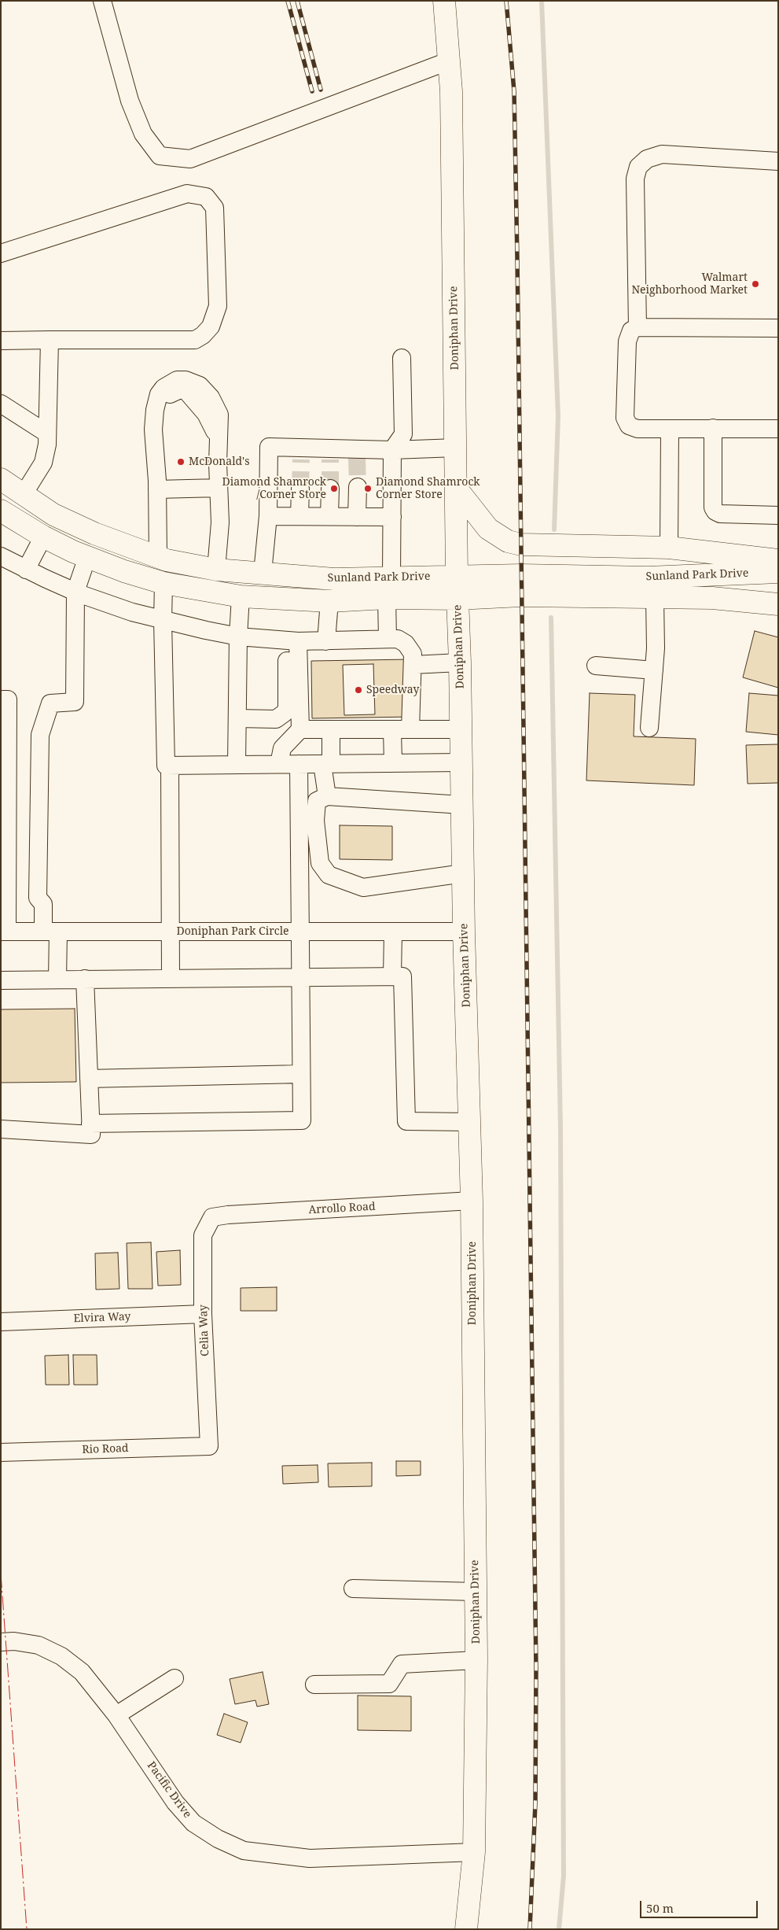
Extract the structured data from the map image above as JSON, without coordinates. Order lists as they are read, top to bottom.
{
  "streets": {
    "main road": ["Doniphan Drive", "Sunland Park Drive"],
    "street": [
      "Doniphan Park Circle",
      "Arrollo Road",
      "Elvira Way",
      "Celia Way",
      "Rio Road",
      "Pacific Drive"
    ]
  },
  "crossings": [
    ["Doniphan Drive", "Sunland Park Drive"],
    ["Doniphan Drive", "Doniphan Park Circle"],
    ["Doniphan Drive", "Arrollo Road"],
    ["Doniphan Drive", "Pacific Drive"],
    ["Arrollo Road", "Celia Way"],
    ["Elvira Way", "Celia Way"],
    ["Celia Way", "Rio Road"]
  ],
  "places": [
    "Walmart Neighborhood Market",
    "McDonald's",
    "Diamond Shamrock /Corner Store",
    "Diamond Shamrock Corner Store",
    "Speedway"
  ],
  "scale_bar": "50 m"
}
